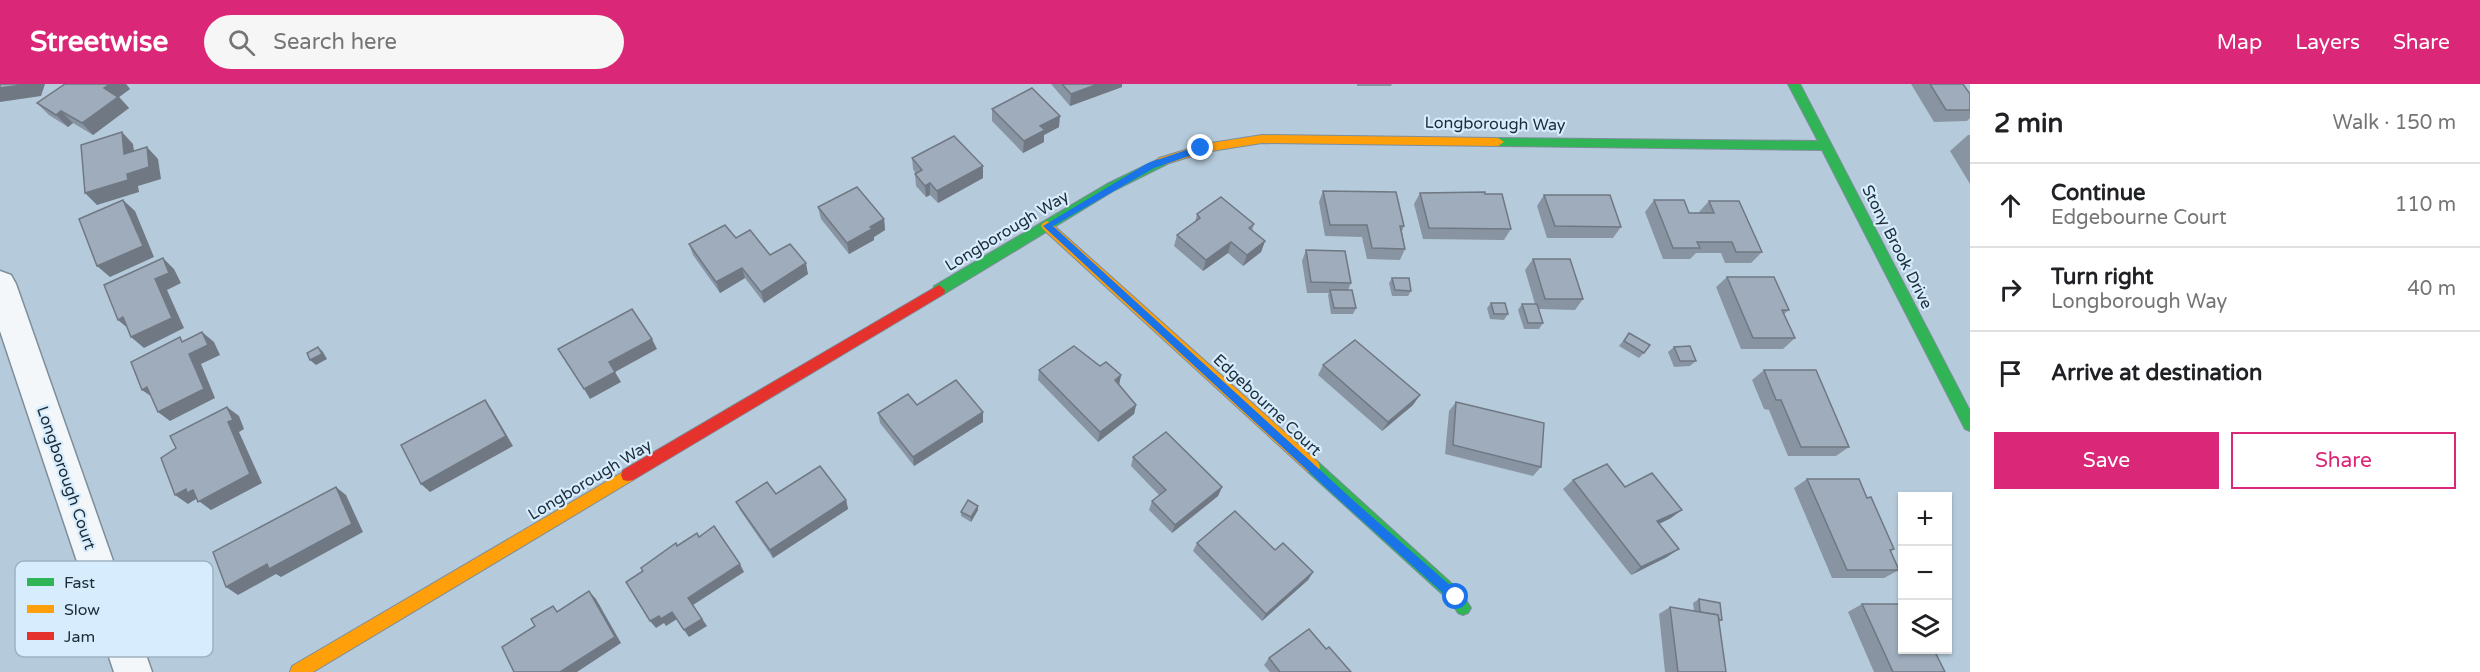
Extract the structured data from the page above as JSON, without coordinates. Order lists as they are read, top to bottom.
{
  "streets": {
    "street": [
      "Longborough Way",
      "Stony Brook Drive",
      "Edgebourne Court",
      "Longborough Court"
    ]
  },
  "crossings": [
    ["Longborough Way", "Stony Brook Drive"],
    ["Longborough Way", "Edgebourne Court"]
  ],
  "legend": ["Fast", "Slow", "Jam"],
  "page": {
    "header": "Streetwise",
    "search": "Search here",
    "nav": ["Map", "Layers", "Share"],
    "heading": ["2 min", "Walk · 150 m"],
    "list": [
      ["Continue", "Edgebourne Court", "110 m"],
      ["Turn right", "Longborough Way", "40 m"],
      "Arrive at destination"
    ],
    "buttons": ["Save", "Share"],
    "map_buttons": ["+", "−"]
  }
}
